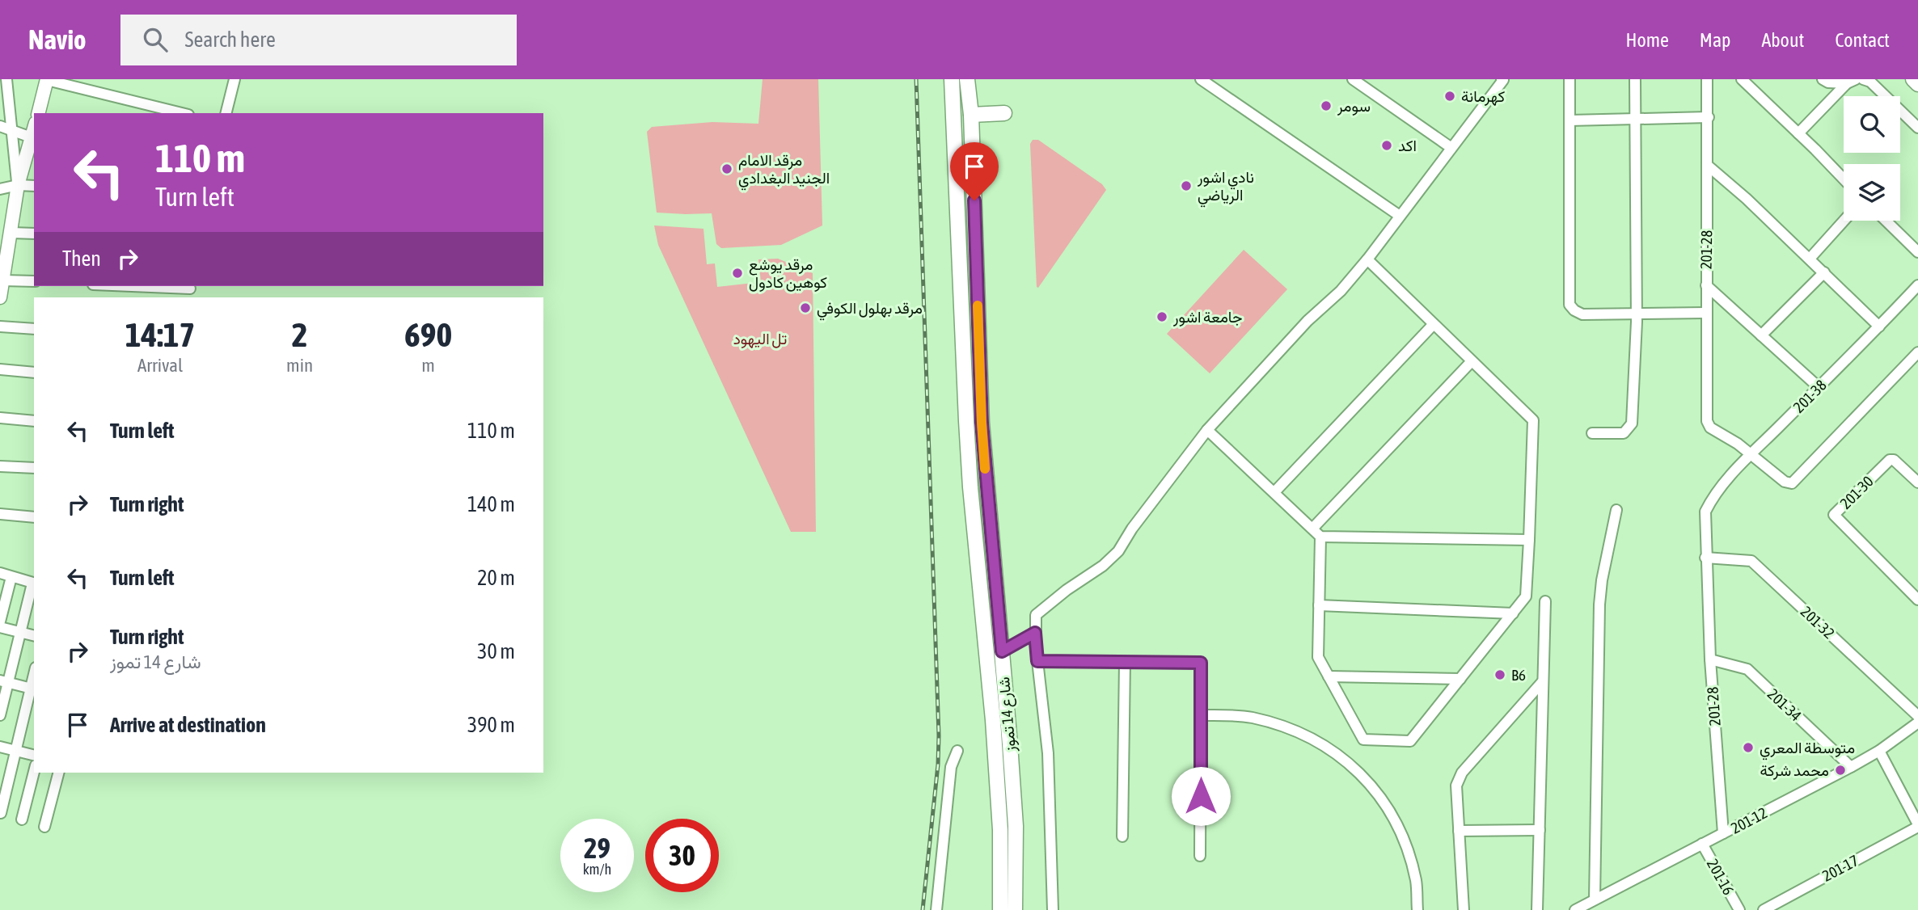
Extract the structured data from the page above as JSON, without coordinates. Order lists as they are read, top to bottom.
{
  "streets": {
    "main road": ["شارع 14 تموز"],
    "street": [
      "201-28",
      "201-38",
      "201-30",
      "201-32",
      "201-34",
      "201-12",
      "201-17",
      "201-16"
    ]
  },
  "crossings": [
    ["201-28", "201-38"],
    ["201-28", "201-32"],
    ["201-28", "201-34"],
    ["201-28", "201-12"],
    ["201-34", "201-12"],
    ["201-12", "201-16"]
  ],
  "parks": ["تل اليهود"],
  "places": [
    "كهرمانة",
    "سومر",
    "اكد",
    "مرقد الامام الجنيد البغدادي",
    "نادي اشور الرياضي",
    "مرقد يوشع كوهين كادول",
    "مرقد بهلول الكوفي",
    "جامعة اشور",
    "B6",
    "متوسطة المعري",
    "محمد شركة"
  ],
  "page": {
    "header": "Navio",
    "search": "Search here",
    "nav": [
      "Home",
      "Map",
      "About",
      "Contact"
    ],
    "turn": ["110 m", "Turn left"],
    "then": "Then",
    "eta": [
      "14:17",
      "Arrival",
      "2",
      "min",
      "690",
      "m"
    ],
    "list": [
      {
        "name": "Turn left",
        "value": "110 m"
      },
      {
        "name": "Turn right",
        "value": "140 m"
      },
      {
        "name": "Turn left",
        "value": "20 m"
      },
      {
        "name": "Turn right",
        "note": "شارع 14 تموز",
        "value": "30 m"
      },
      {
        "name": "Arrive at destination",
        "value": "390 m"
      }
    ],
    "speed": "29 km/h",
    "limit": "30"
  }
}
